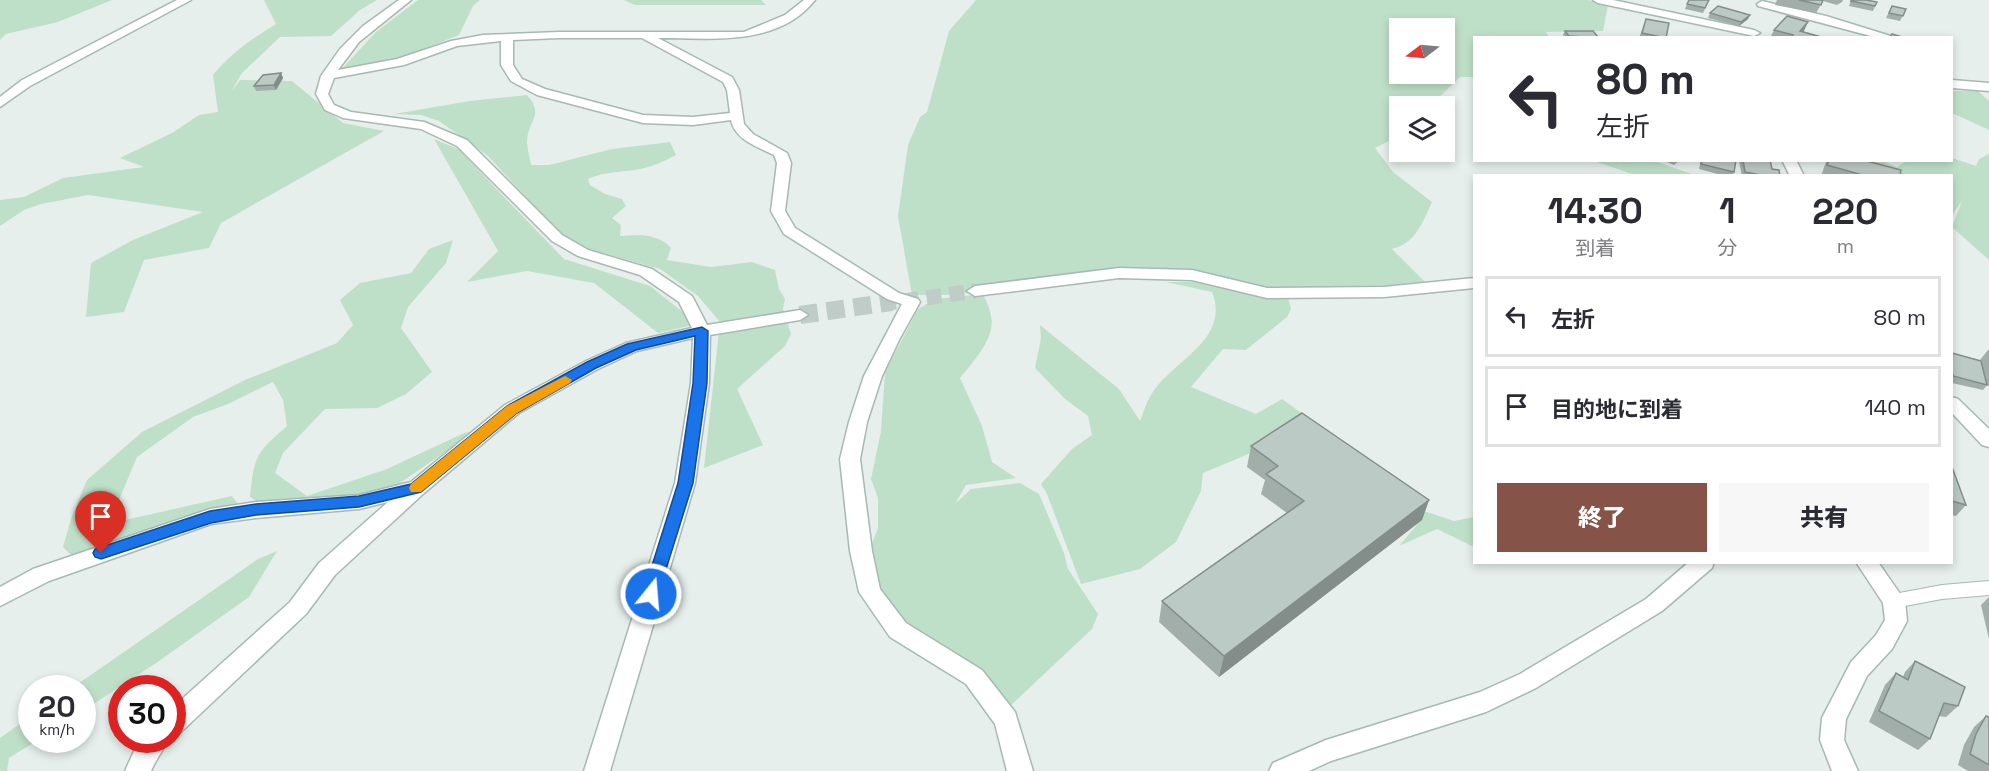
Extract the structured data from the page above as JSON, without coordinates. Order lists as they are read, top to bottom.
{
  "north": "left",
  "page": {
    "turn": ["80 m", "左折"],
    "eta": [
      "14:30",
      "到着",
      "1",
      "分",
      "220",
      "m"
    ],
    "list": [
      {
        "name": "左折",
        "value": "80 m"
      },
      {
        "name": "目的地に到着",
        "value": "140 m"
      }
    ],
    "buttons": ["終了", "共有"],
    "speed": "20 km/h",
    "limit": "30"
  }
}
